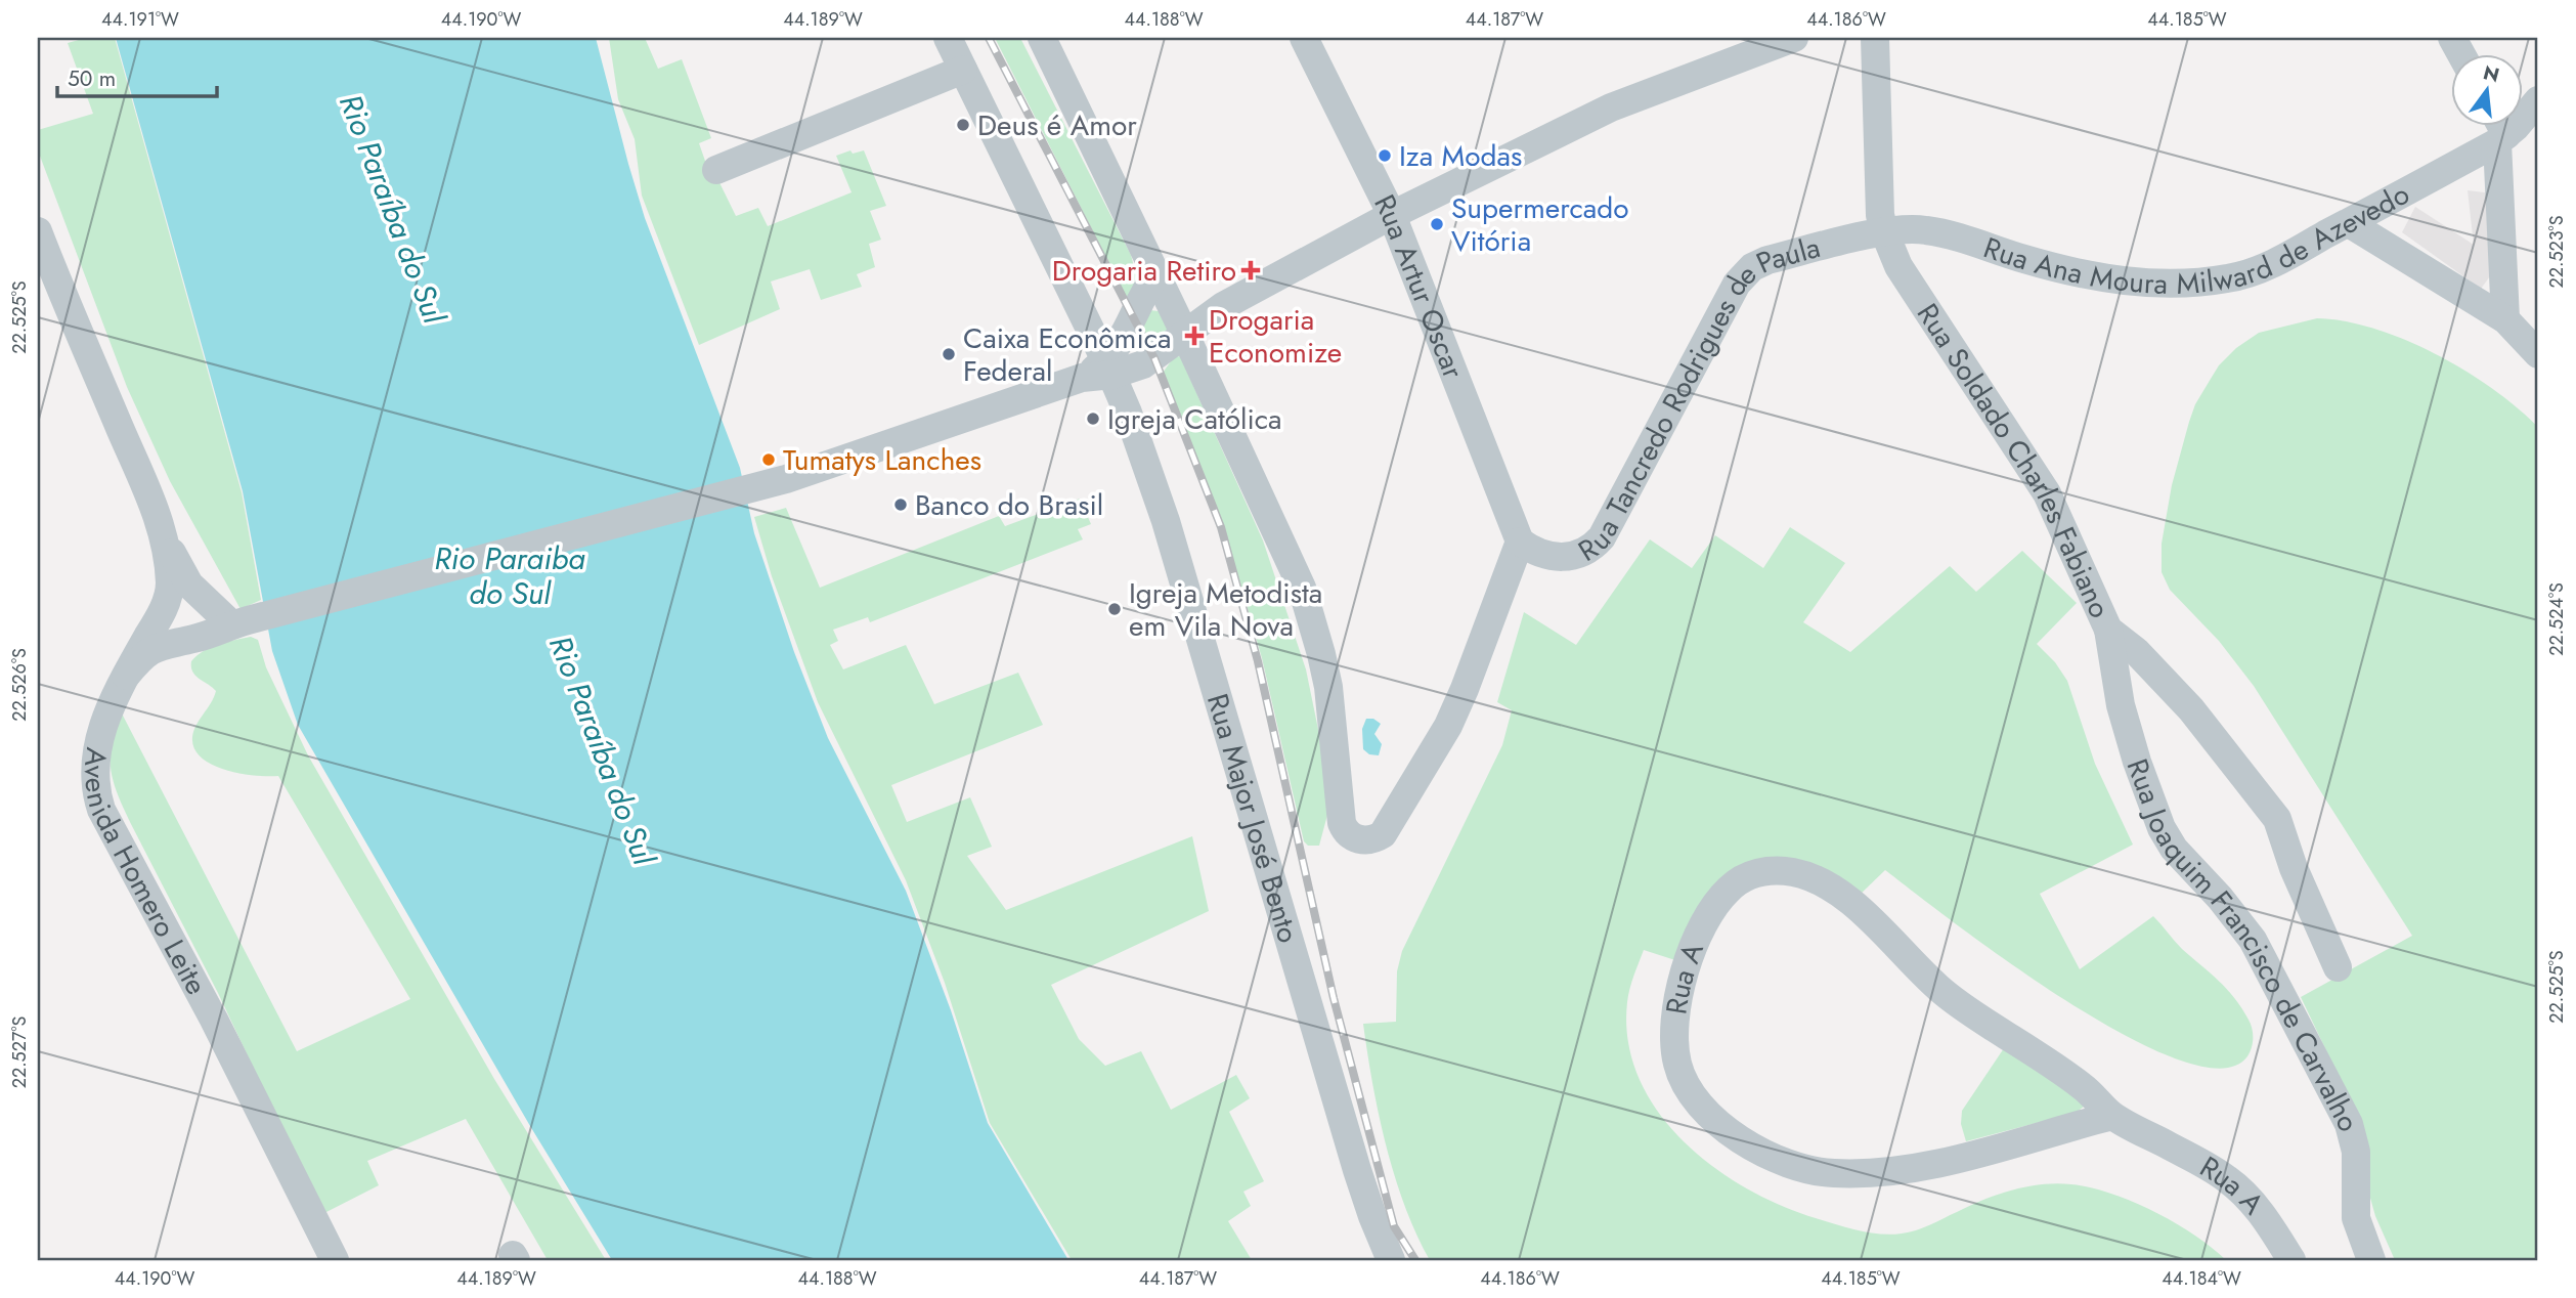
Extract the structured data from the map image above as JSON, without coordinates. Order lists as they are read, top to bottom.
{
  "streets": {
    "street": [
      "Rua Ana Moura Milward de Azevedo",
      "Rua Artur Oscar",
      "Rua Tancredo Rodrigues de Paula",
      "Rua Soldado Charles Fabiano",
      "Rua Major José Bento",
      "Avenida Homero Leite",
      "Rua Joaquim Francisco de Carvalho",
      "Rua A"
    ]
  },
  "crossings": [
    ["Rua Ana Moura Milward de Azevedo", "Rua Tancredo Rodrigues de Paula"],
    ["Rua Ana Moura Milward de Azevedo", "Rua Soldado Charles Fabiano"],
    ["Rua Artur Oscar", "Rua Tancredo Rodrigues de Paula"],
    ["Rua Tancredo Rodrigues de Paula", "Rua Soldado Charles Fabiano"],
    ["Rua Soldado Charles Fabiano", "Rua Joaquim Francisco de Carvalho"]
  ],
  "water": ["Rio Paraíba do Sul", "Rio Paraiba do Sul"],
  "places": {
    "other": [
      "Deus é Amor",
      "Iza Modas",
      "Supermercado Vitória",
      "Caixa Econômica Federal",
      "Igreja Católica",
      "Tumatys Lanches",
      "Banco do Brasil",
      "Igreja Metodista em Vila Nova"
    ],
    "health": ["Drogaria Retiro", "Drogaria Economize"]
  },
  "scale_bar": "50 m",
  "north": "top",
  "coordinates": [
    "44.191°W",
    "44.190°W",
    "44.189°W",
    "44.188°W",
    "44.187°W",
    "44.186°W",
    "44.185°W",
    "22.523°S",
    "22.525°S",
    "22.524°S",
    "22.526°S",
    "22.527°S",
    "44.184°W"
  ]
}
